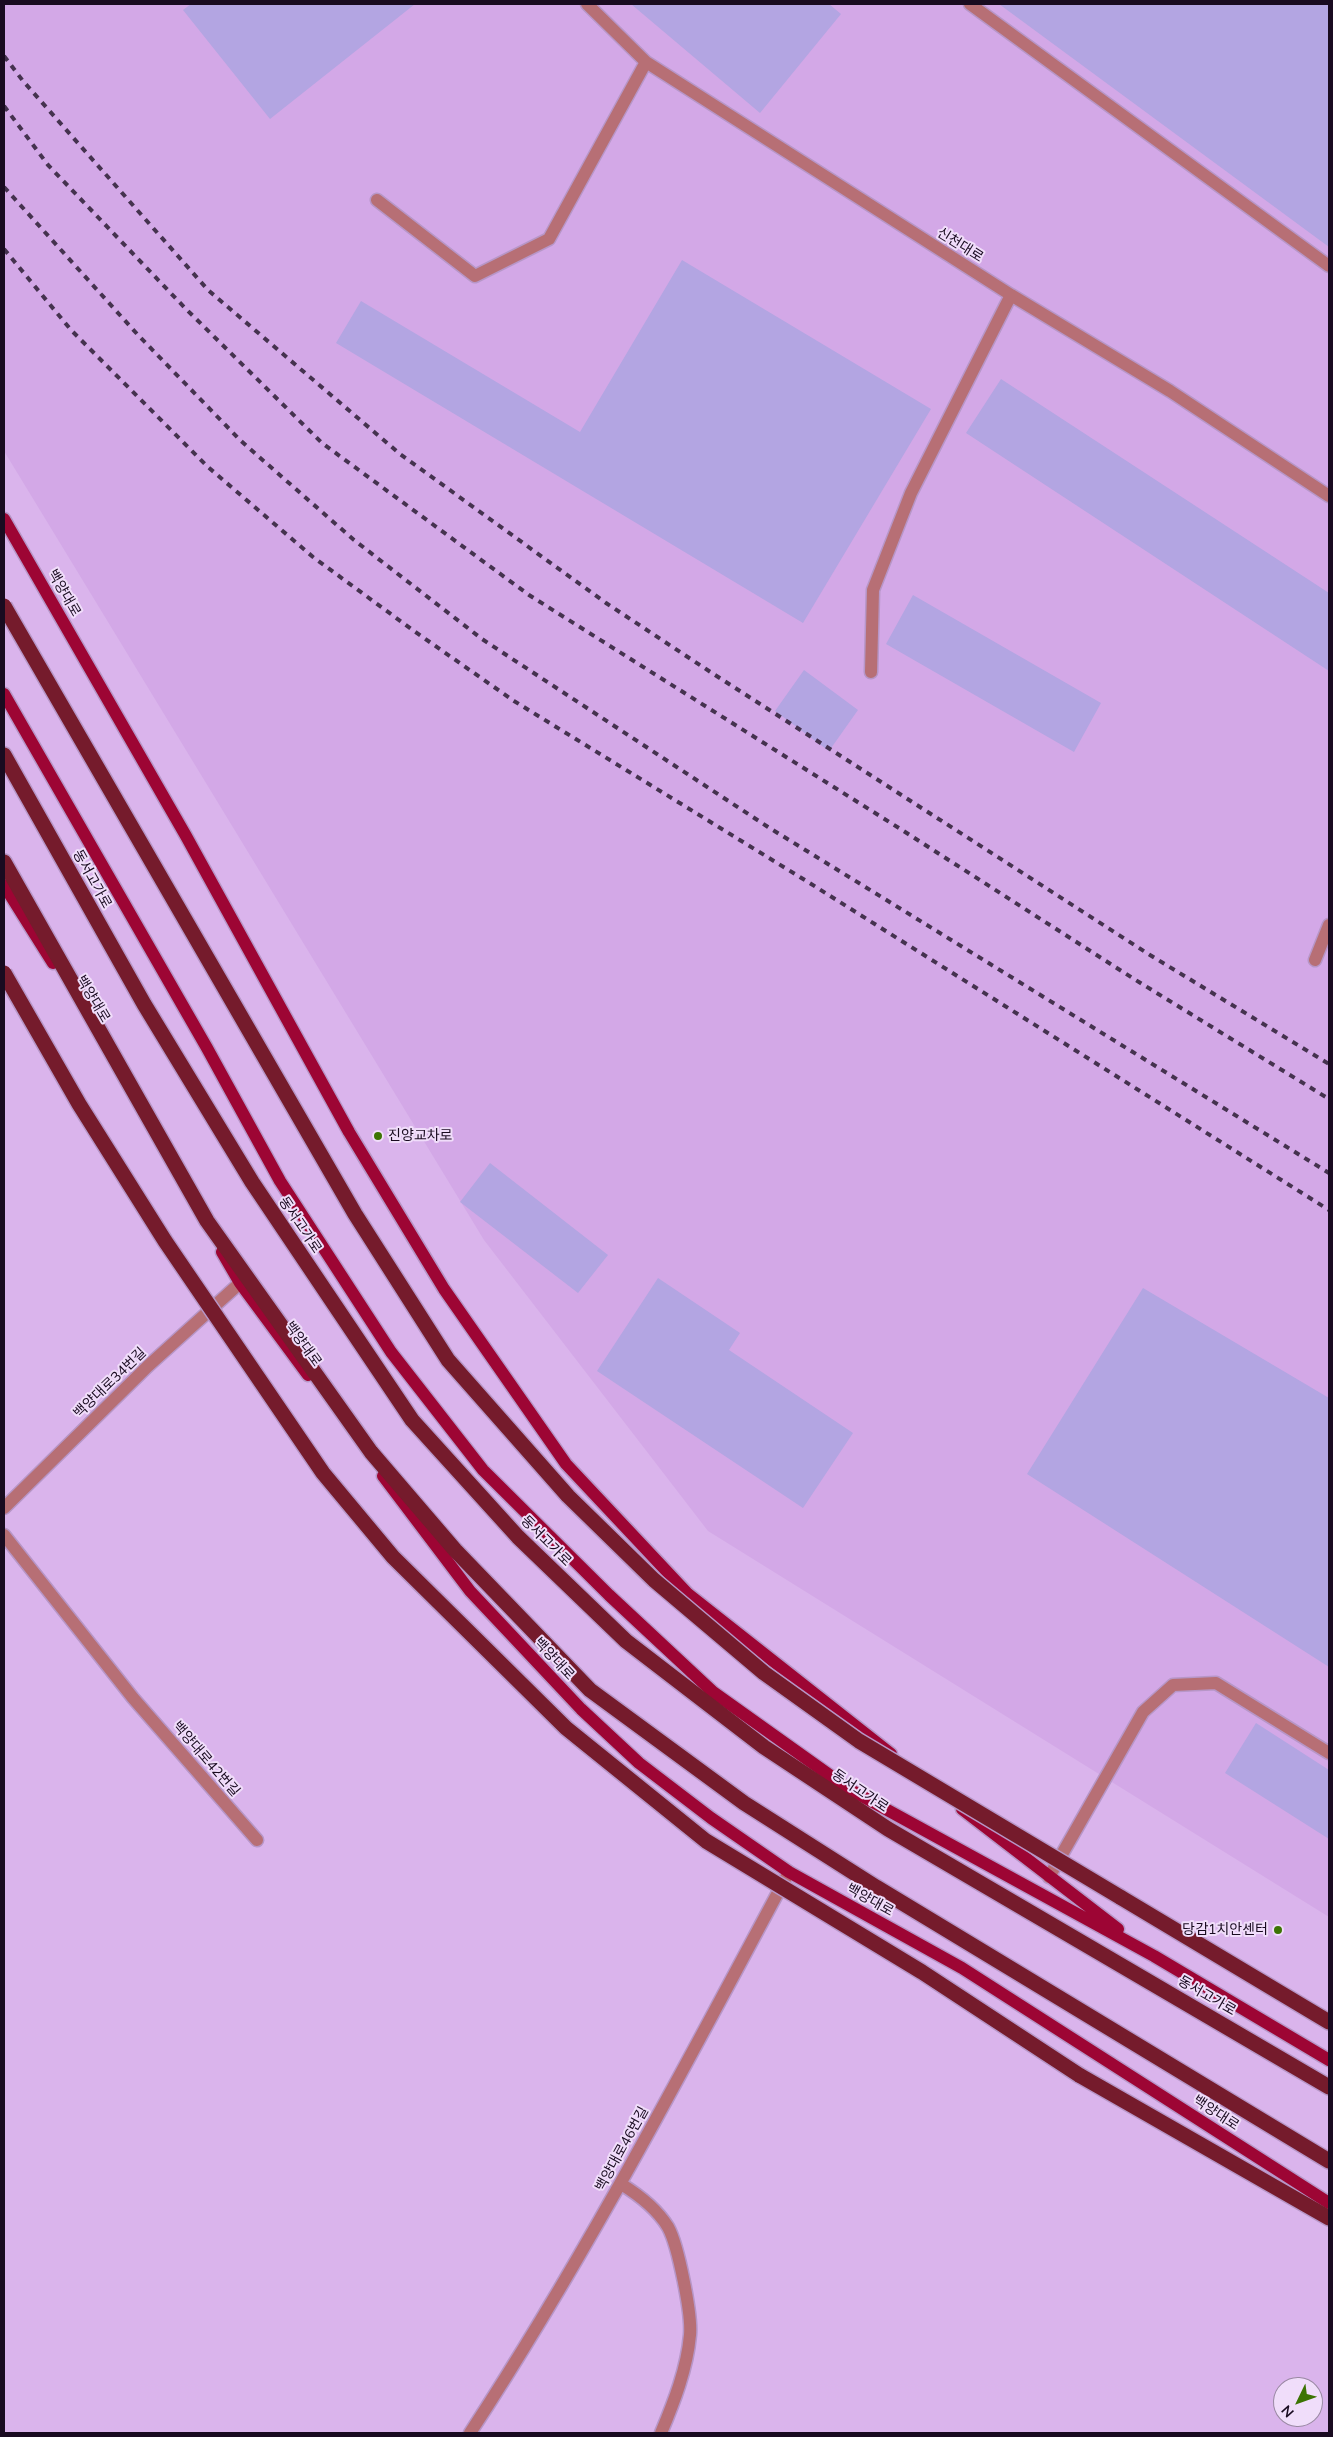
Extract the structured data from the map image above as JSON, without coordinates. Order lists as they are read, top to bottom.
{
  "streets": {
    "highway": ["동서고가로"],
    "main road": ["백양대로"],
    "street": [
      "신천대로",
      "백양대로34번길",
      "백양대로42번길",
      "백양대로46번길"
    ]
  },
  "crossings": [
    ["백양대로", "백양대로34번길"],
    ["백양대로", "백양대로46번길"]
  ],
  "places": ["진양교차로", "당감1치안센터"],
  "north": "bottom left"
}
